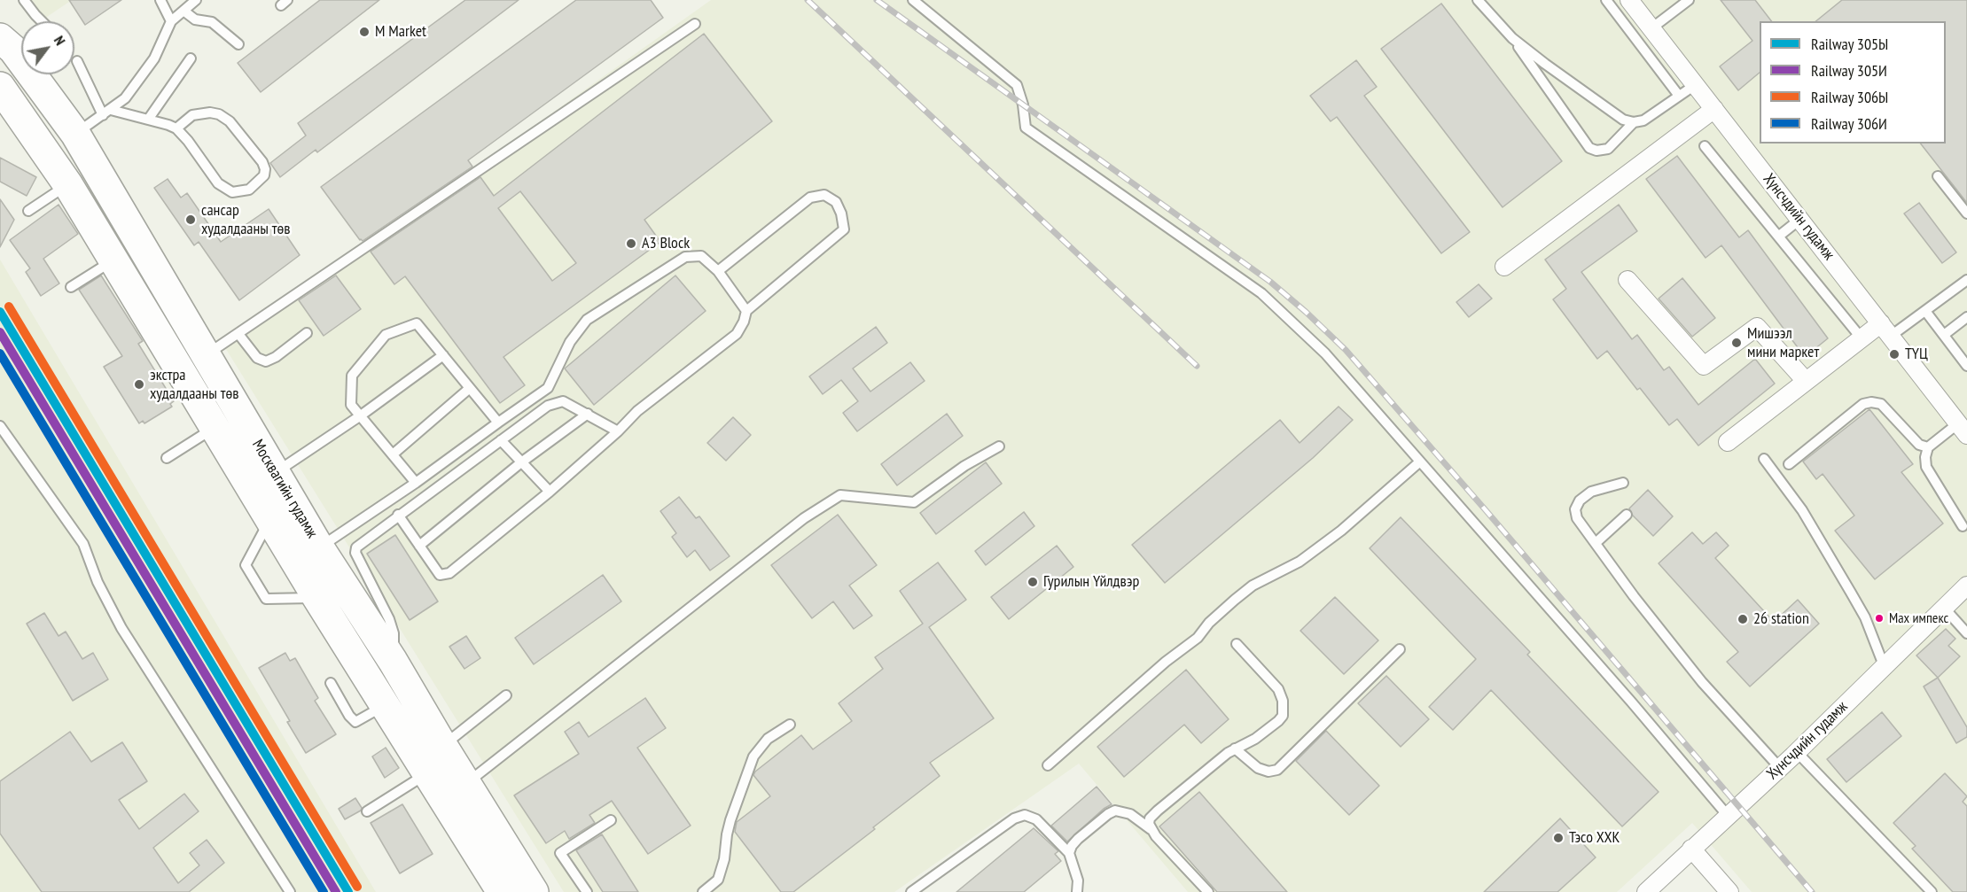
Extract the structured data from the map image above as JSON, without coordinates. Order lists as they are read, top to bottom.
{
  "streets": {
    "highway": ["Москвагийн гудамж"],
    "street": ["Хүнсчдийн гудамж"]
  },
  "places": [
    "М Market",
    "сансар худалдааны төв",
    "A3 Block",
    "Мишээл мини маркет",
    "ТҮЦ",
    "экстра худалдааны төв",
    "Гурилын Үйлдвэр",
    "Мах импекс",
    "26 station",
    "Тэсо ХХК"
  ],
  "lines": [
    "rail line 306Ы",
    "rail line 305Ы",
    "rail line 305И",
    "rail line 306И"
  ],
  "legend": [
    "Railway 305Ы",
    "Railway 305И",
    "Railway 306Ы",
    "Railway 306И"
  ],
  "north": "top right"
}
